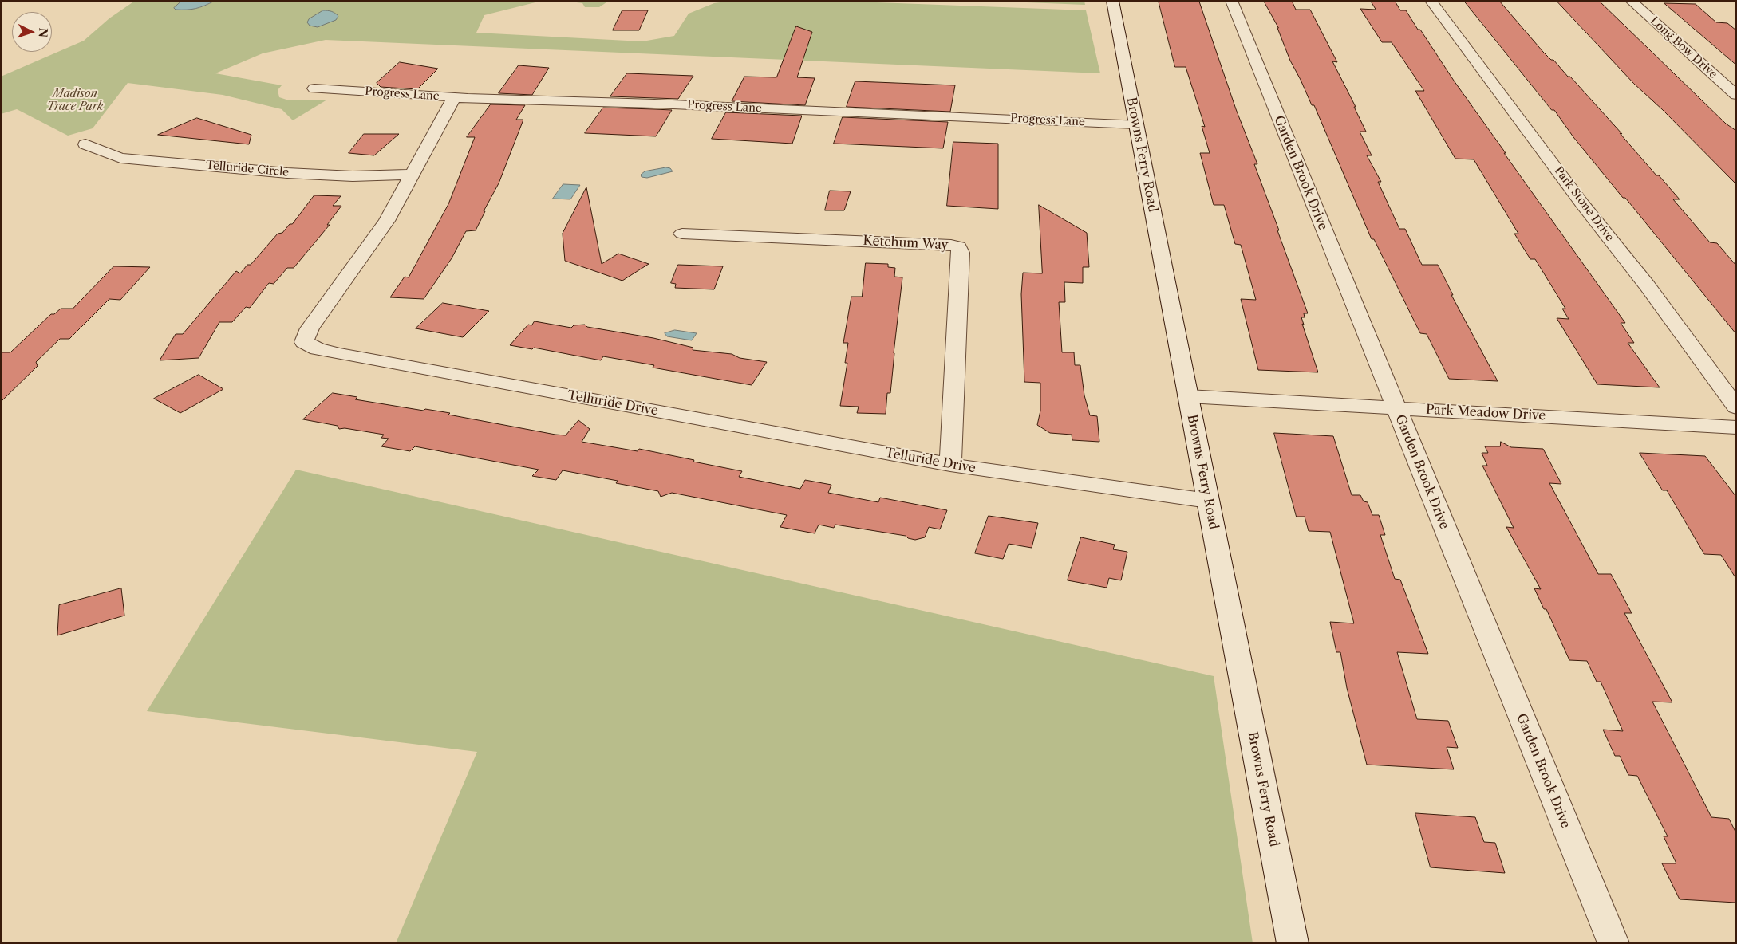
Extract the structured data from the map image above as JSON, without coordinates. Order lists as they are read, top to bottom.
{
  "streets": {
    "street": [
      "Long Bow Drive",
      "Progress Lane",
      "Browns Ferry Road",
      "Telluride Circle",
      "Garden Brook Drive",
      "Park Stone Drive",
      "Ketchum Way",
      "Telluride Drive",
      "Park Meadow Drive"
    ]
  },
  "crossings": [
    ["Progress Lane", "Browns Ferry Road"],
    ["Progress Lane", "Telluride Drive"],
    ["Browns Ferry Road", "Telluride Drive"],
    ["Browns Ferry Road", "Park Meadow Drive"],
    ["Telluride Circle", "Telluride Drive"],
    ["Garden Brook Drive", "Park Meadow Drive"],
    ["Ketchum Way", "Telluride Drive"]
  ],
  "parks": ["Madison Trace Park"],
  "north": "right"
}
